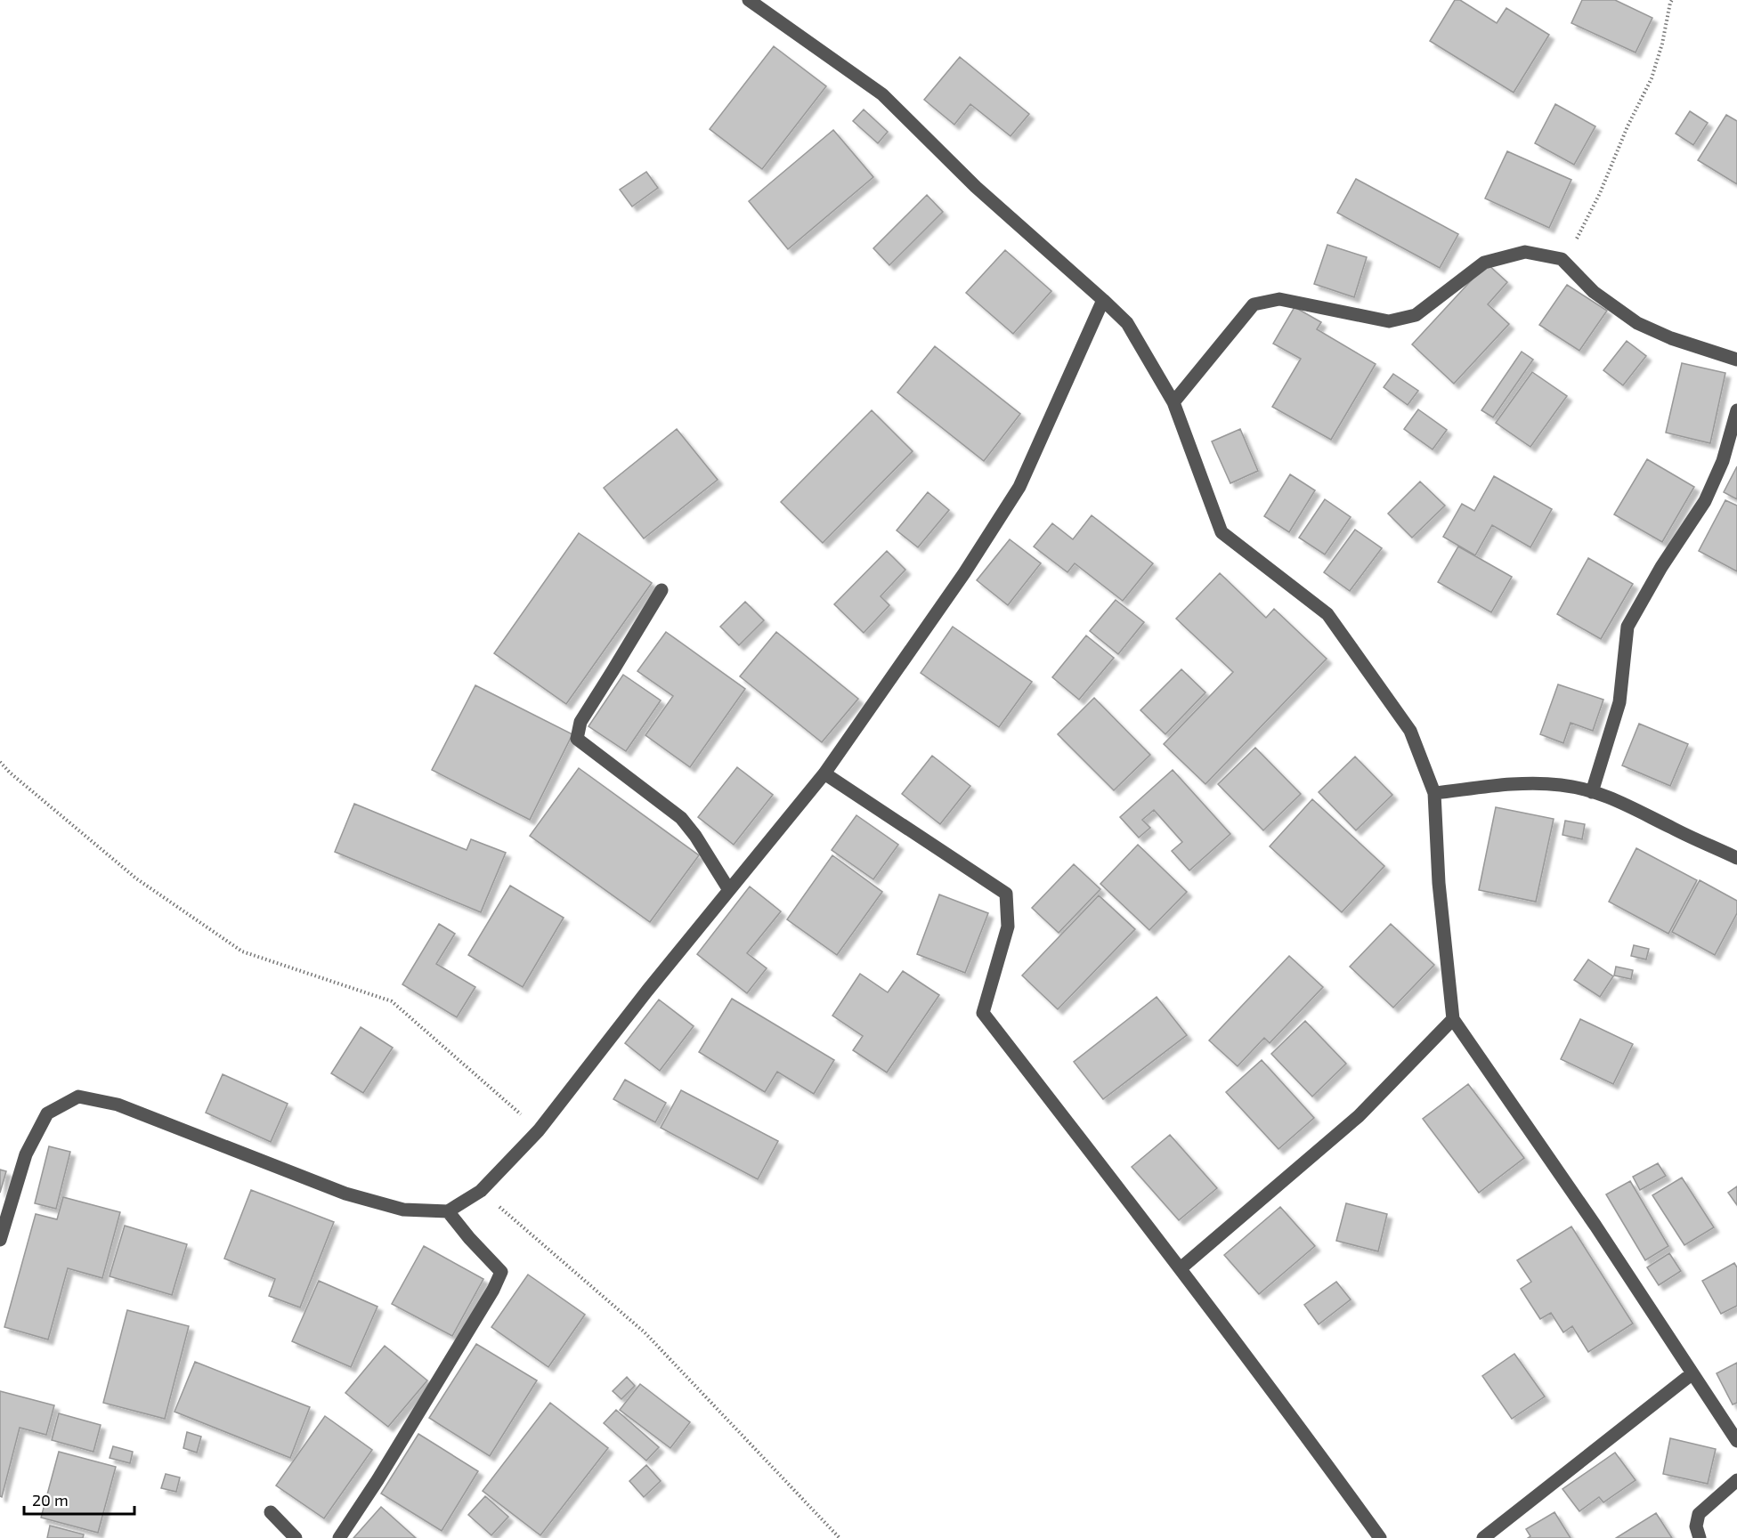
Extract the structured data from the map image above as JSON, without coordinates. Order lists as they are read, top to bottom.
{
  "scale_bar": "20 m"
}
